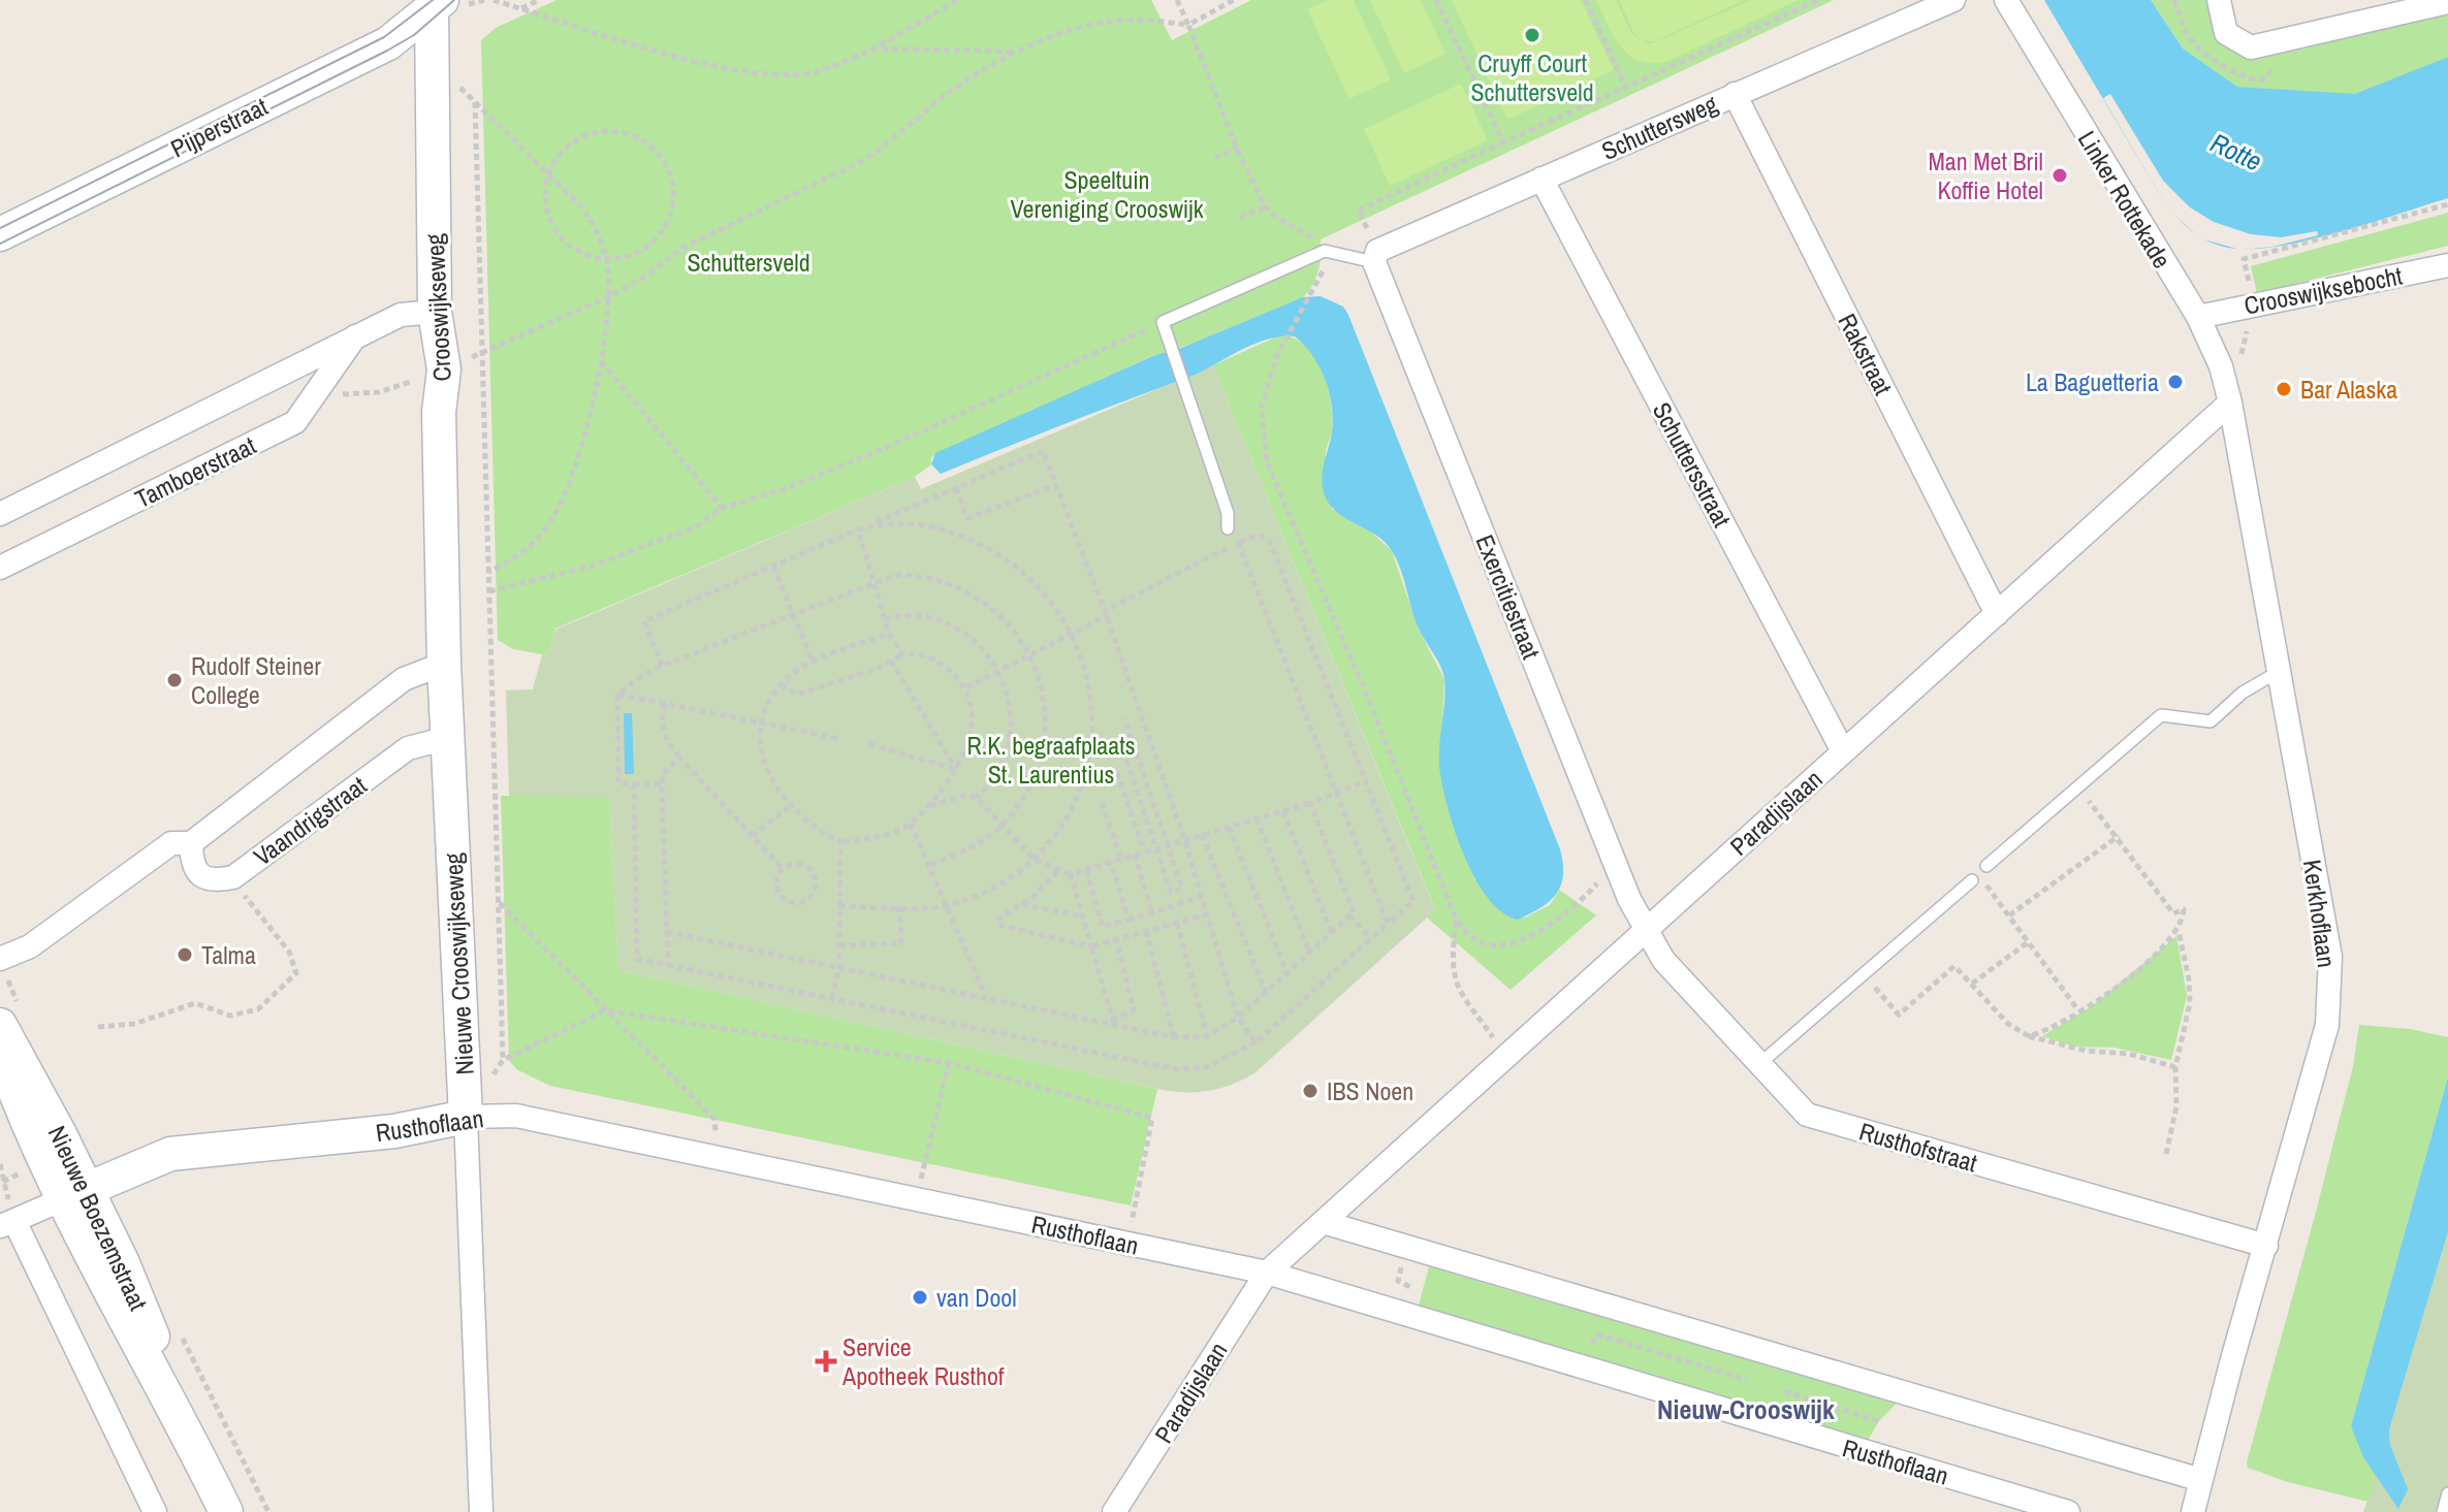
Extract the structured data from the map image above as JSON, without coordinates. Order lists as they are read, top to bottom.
{
  "streets": {
    "street": [
      "Pijperstraat",
      "Schuttersweg",
      "Linker Rottekade",
      "Crooswijksebocht",
      "Crooswijkseweg",
      "Rakstraat",
      "Schuttersstraat",
      "Tamboerstraat",
      "Exercitiestraat",
      "Paradijslaan",
      "Vaandrigstraat",
      "Kerkhoflaan",
      "Nieuwe Crooswijkseweg",
      "Rusthoflaan",
      "Rusthofstraat",
      "Nieuwe Boezemstraat"
    ]
  },
  "crossings": [
    ["Pijperstraat", "Crooswijkseweg"],
    ["Schuttersweg", "Rakstraat"],
    ["Schuttersweg", "Schuttersstraat"],
    ["Schuttersweg", "Exercitiestraat"],
    ["Linker Rottekade", "Crooswijksebocht"],
    ["Linker Rottekade", "Paradijslaan"],
    ["Linker Rottekade", "Kerkhoflaan"],
    ["Crooswijkseweg", "Tamboerstraat"],
    ["Crooswijkseweg", "Nieuwe Crooswijkseweg"],
    ["Rakstraat", "Paradijslaan"],
    ["Schuttersstraat", "Paradijslaan"],
    ["Exercitiestraat", "Paradijslaan"],
    ["Exercitiestraat", "Rusthofstraat"],
    ["Paradijslaan", "Kerkhoflaan"],
    ["Paradijslaan", "Rusthoflaan"],
    ["Paradijslaan", "Rusthofstraat"],
    ["Vaandrigstraat", "Nieuwe Crooswijkseweg"],
    ["Kerkhoflaan", "Rusthofstraat"],
    ["Nieuwe Crooswijkseweg", "Rusthoflaan"],
    ["Rusthoflaan", "Nieuwe Boezemstraat"]
  ],
  "districts": ["Nieuw-Crooswijk"],
  "water": ["Rotte"],
  "parks": ["Speeltuin Vereniging Crooswijk", "Schuttersveld", "R.K. begraafplaats St. Laurentius"],
  "places": {
    "other": [
      "Cruyff Court Schuttersveld",
      "Man Met Bril Koffie Hotel",
      "La Baguetteria",
      "Bar Alaska",
      "Rudolf Steiner College",
      "Talma",
      "IBS Noen",
      "van Dool"
    ],
    "health": ["Service Apotheek Rusthof"]
  }
}
